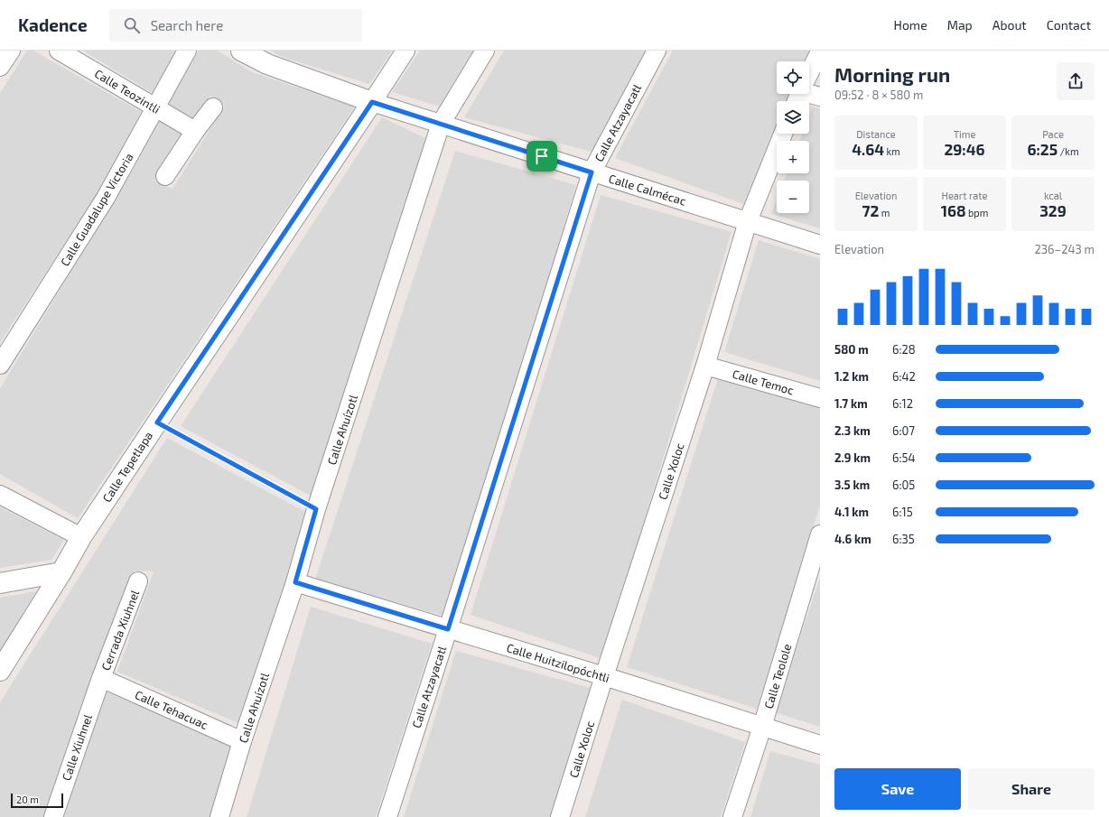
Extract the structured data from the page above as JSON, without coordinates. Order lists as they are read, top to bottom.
{
  "streets": {
    "street": [
      "Calle Teozintli",
      "Calle Atzayacatl",
      "Calle Calmécac",
      "Calle Guadalupe Victoria",
      "Calle Temoc",
      "Calle Ahuízotl",
      "Calle Tepetlapa",
      "Calle Xoloc",
      "Cerrada Xiuhnel",
      "Calle Huitzilopóchtli",
      "Calle Teolole",
      "Calle Tehacuac",
      "Calle Xiuhnel"
    ]
  },
  "crossings": [
    ["Calle Teozintli", "Calle Guadalupe Victoria"],
    ["Calle Atzayacatl", "Calle Calmécac"],
    ["Calle Atzayacatl", "Calle Huitzilopóchtli"],
    ["Calle Calmécac", "Calle Ahuízotl"],
    ["Calle Calmécac", "Calle Tepetlapa"],
    ["Calle Calmécac", "Calle Xoloc"],
    ["Calle Temoc", "Calle Xoloc"],
    ["Calle Ahuízotl", "Calle Huitzilopóchtli"],
    ["Calle Ahuízotl", "Calle Tehacuac"],
    ["Calle Xoloc", "Calle Huitzilopóchtli"],
    ["Cerrada Xiuhnel", "Calle Tehacuac"],
    ["Cerrada Xiuhnel", "Calle Xiuhnel"],
    ["Calle Huitzilopóchtli", "Calle Teolole"],
    ["Calle Tehacuac", "Calle Xiuhnel"]
  ],
  "scale_bar": "20 m",
  "page": {
    "header": "Kadence",
    "search": "Search here",
    "nav": [
      "Home",
      "Map",
      "About",
      "Contact"
    ],
    "heading": ["Morning run", "09:52 · 8 × 580 m"],
    "map_buttons": ["+", "−"],
    "stats": [
      ["Distance", "4.64 km"],
      ["Time", "29:46"],
      ["Pace", "6:25 /km"],
      ["Elevation", "72 m"],
      ["Heart rate", "168 bpm"],
      ["kcal", "329"]
    ],
    "chart": ["Elevation", "236–243 m"],
    "list": [
      {
        "name": "580 m",
        "note": "6:28"
      },
      {
        "name": "1.2 km",
        "note": "6:42"
      },
      {
        "name": "1.7 km",
        "note": "6:12"
      },
      {
        "name": "2.3 km",
        "note": "6:07"
      },
      {
        "name": "2.9 km",
        "note": "6:54"
      },
      {
        "name": "3.5 km",
        "note": "6:05"
      },
      {
        "name": "4.1 km",
        "note": "6:15"
      },
      {
        "name": "4.6 km",
        "note": "6:35"
      }
    ],
    "buttons": ["Save", "Share"],
    "scale": "20 m"
  }
}
